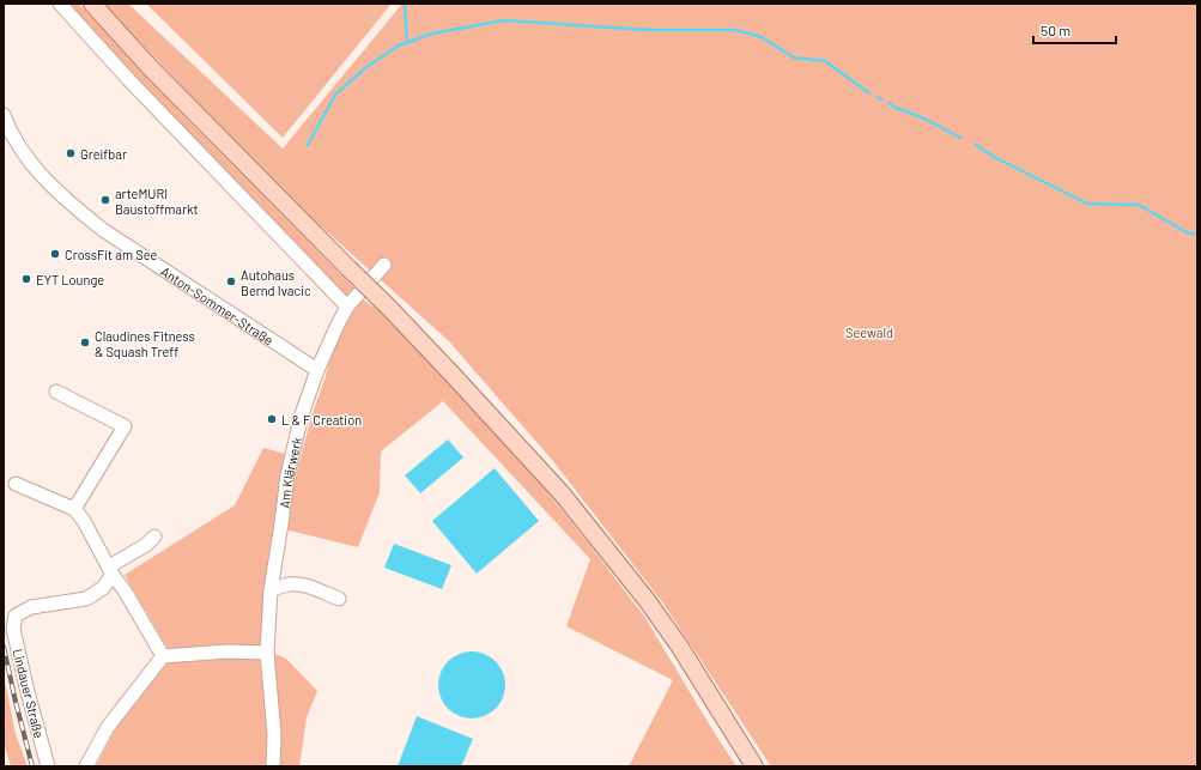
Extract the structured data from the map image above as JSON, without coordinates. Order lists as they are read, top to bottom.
{
  "streets": {
    "street": ["Anton-Sommer-Straße", "Am Klärwerk", "Lindauer Straße"]
  },
  "crossings": [
    ["Anton-Sommer-Straße", "Am Klärwerk"]
  ],
  "parks": ["Seewald"],
  "places": [
    "Greifbar",
    "arteMURI Baustoffmarkt",
    "CrossFit am See",
    "EYT Lounge",
    "Autohaus Bernd Ivacic",
    "Claudines Fitness & Squash Treff",
    "L & F Creation"
  ],
  "scale_bar": "50 m"
}
